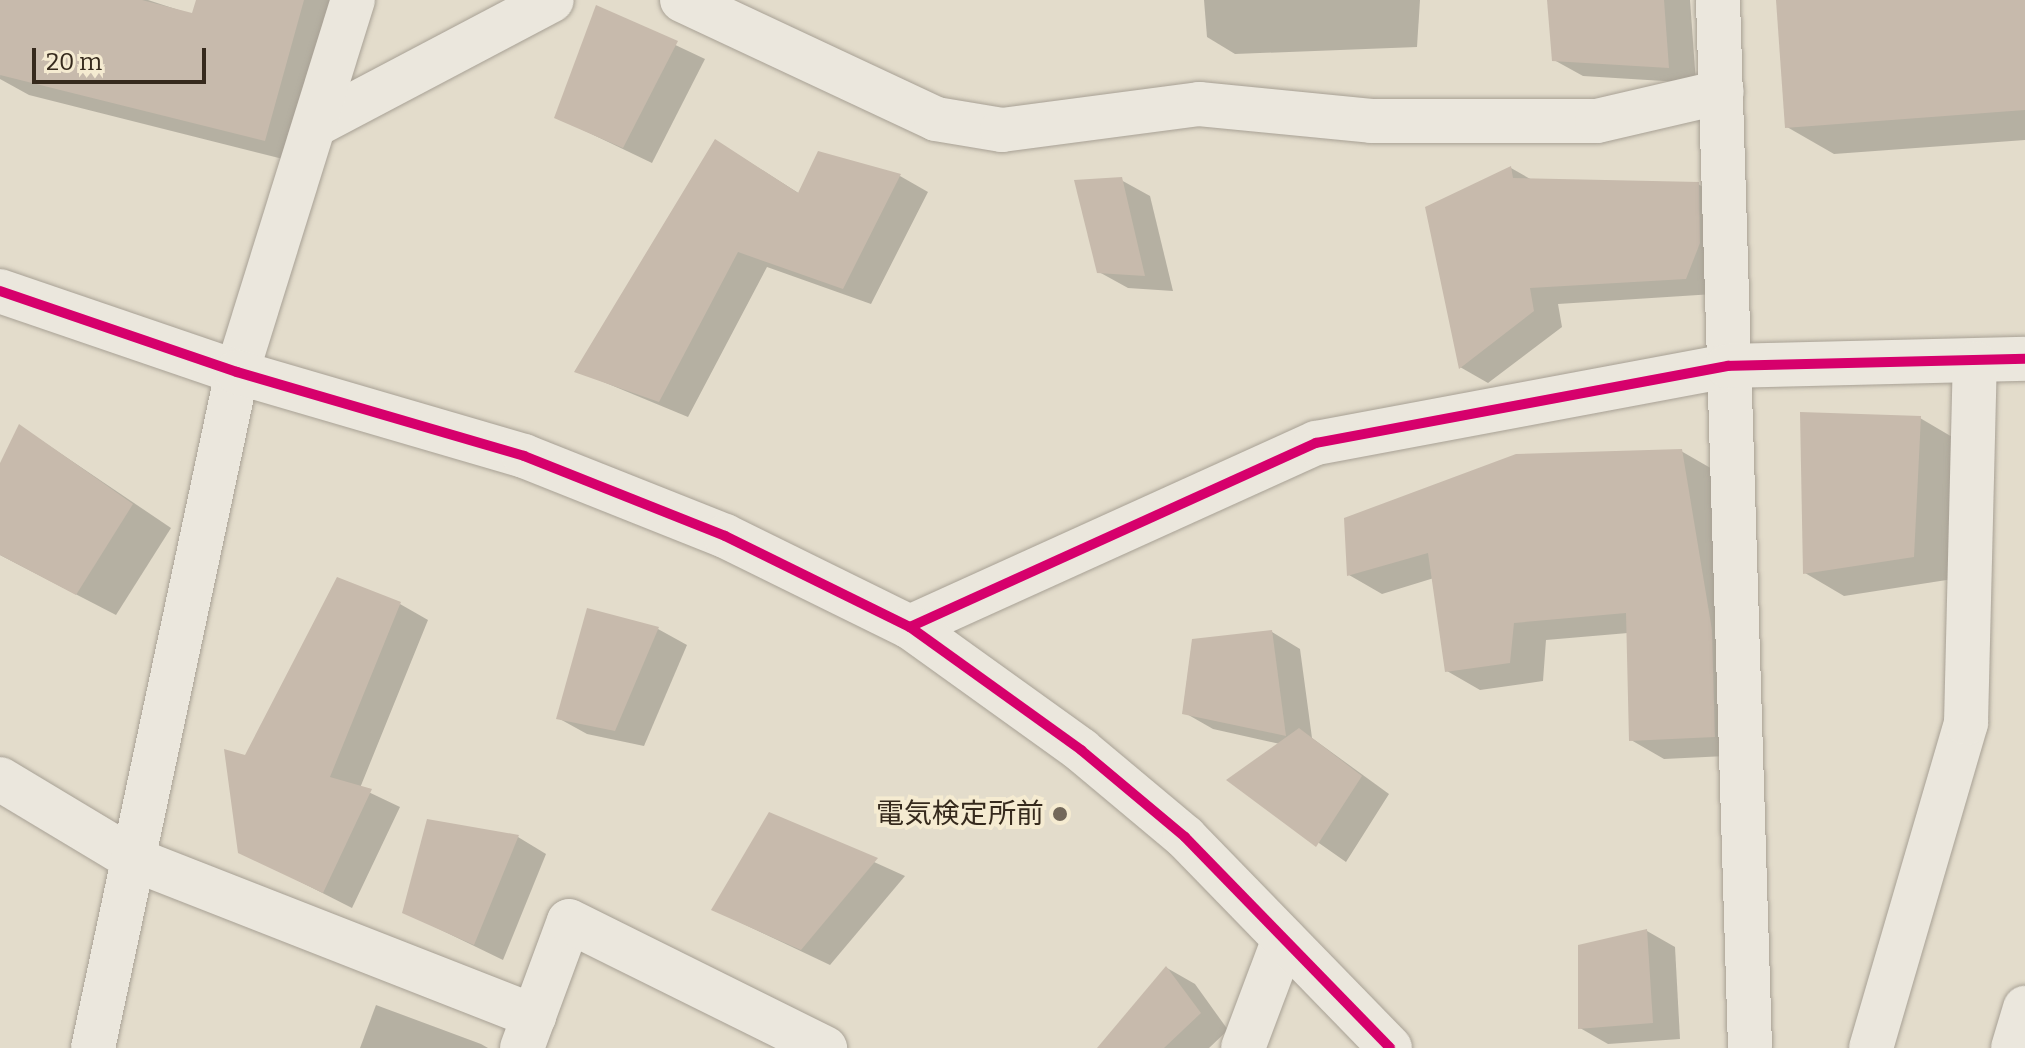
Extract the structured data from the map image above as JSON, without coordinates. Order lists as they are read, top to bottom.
{
  "places": ["電気検定所前"],
  "scale_bar": "20 m"
}
